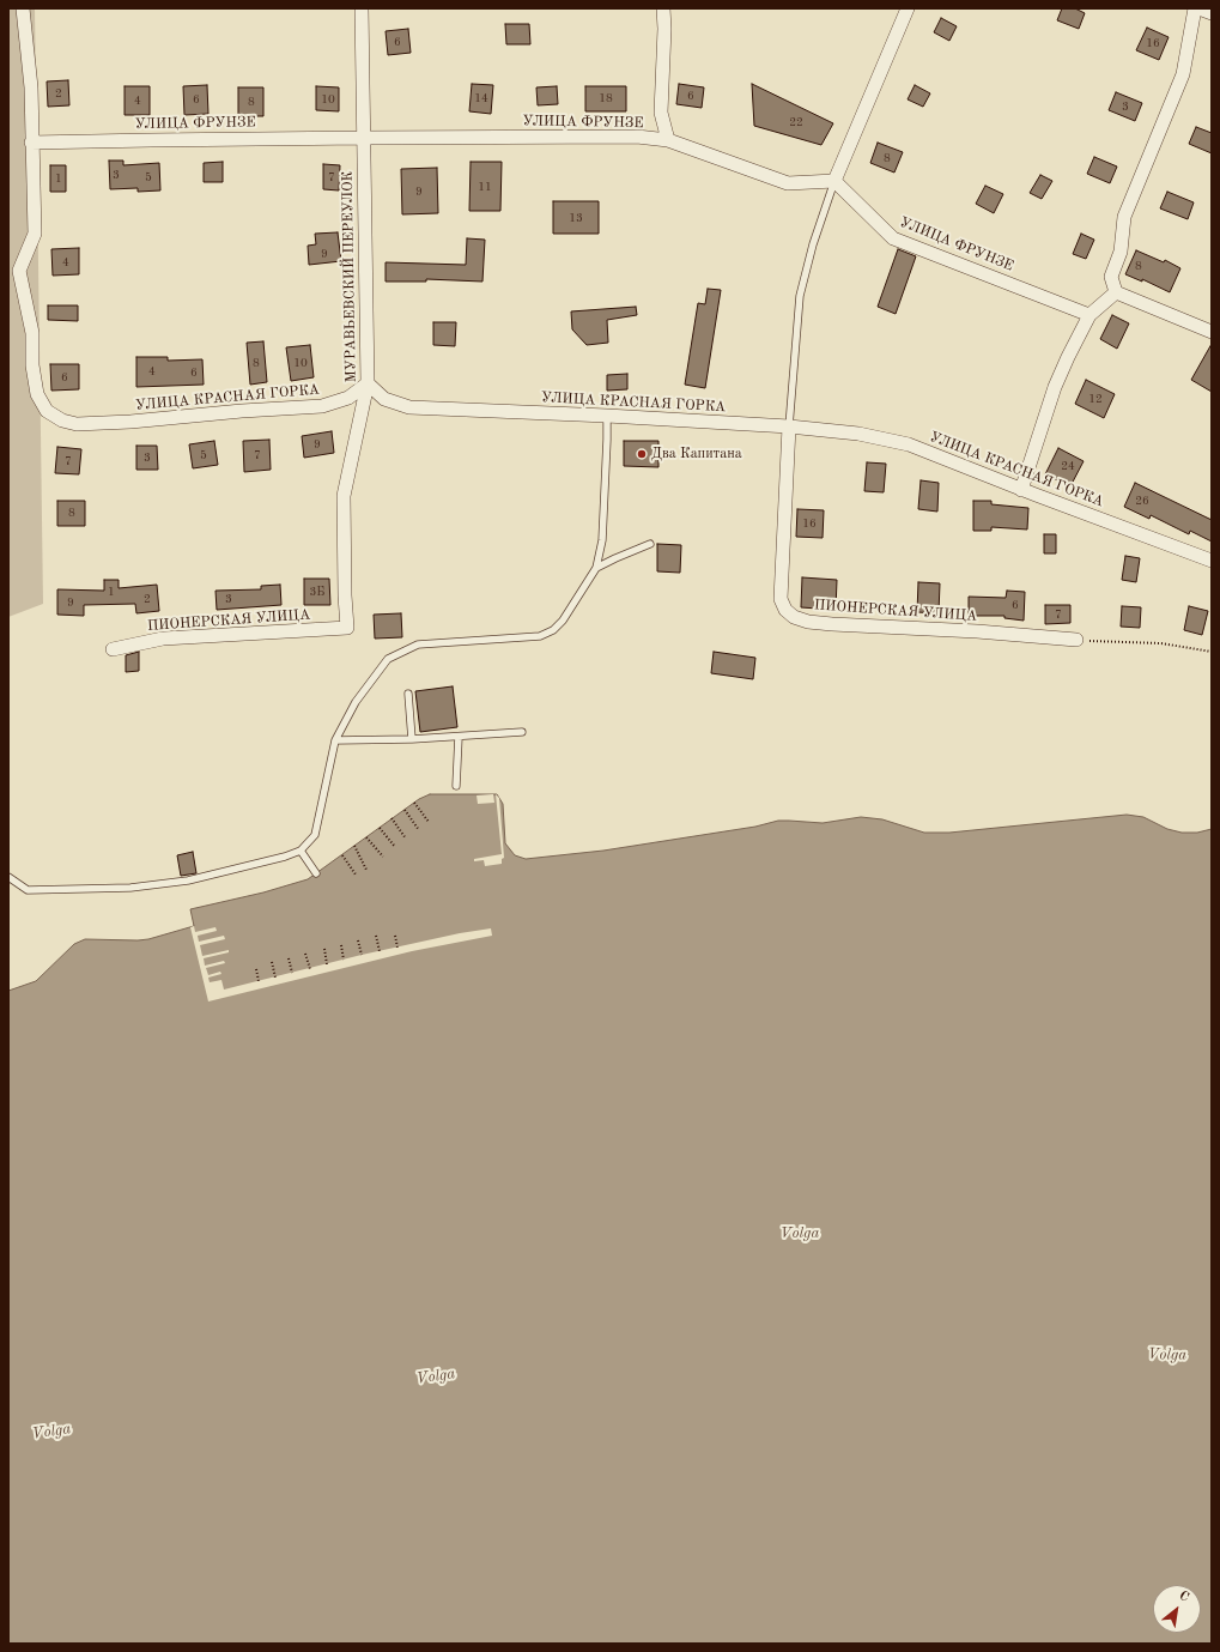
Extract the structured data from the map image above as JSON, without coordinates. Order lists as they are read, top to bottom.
{
  "streets": {
    "street": [
      "УЛИЦА ФРУНЗЕ",
      "МУРАВЬЕВСКИЙ ПЕРЕУЛОК",
      "УЛИЦА КРАСНАЯ ГОРКА",
      "ПИОНЕРСКАЯ УЛИЦА"
    ]
  },
  "crossings": [
    ["УЛИЦА ФРУНЗЕ", "МУРАВЬЕВСКИЙ ПЕРЕУЛОК"],
    ["УЛИЦА ФРУНЗЕ", "УЛИЦА КРАСНАЯ ГОРКА"],
    ["МУРАВЬЕВСКИЙ ПЕРЕУЛОК", "УЛИЦА КРАСНАЯ ГОРКА"],
    ["МУРАВЬЕВСКИЙ ПЕРЕУЛОК", "ПИОНЕРСКАЯ УЛИЦА"],
    ["УЛИЦА КРАСНАЯ ГОРКА", "ПИОНЕРСКАЯ УЛИЦА"]
  ],
  "water": ["Volga"],
  "places": ["Два Капитана"],
  "house_numbers": [
    "6",
    "16",
    "2",
    "6",
    "14",
    "18",
    "6",
    "10",
    "4",
    "8",
    "3",
    "22",
    "8",
    "3",
    "5",
    "7",
    "1",
    "11",
    "9",
    "13",
    "9",
    "4",
    "8",
    "8",
    "10",
    "4",
    "6",
    "6",
    "12",
    "9",
    "5",
    "7",
    "3",
    "7",
    "24",
    "26",
    "8",
    "16",
    "1",
    "3Б",
    "2",
    "3",
    "9",
    "6",
    "7"
  ],
  "north": "top right"
}
